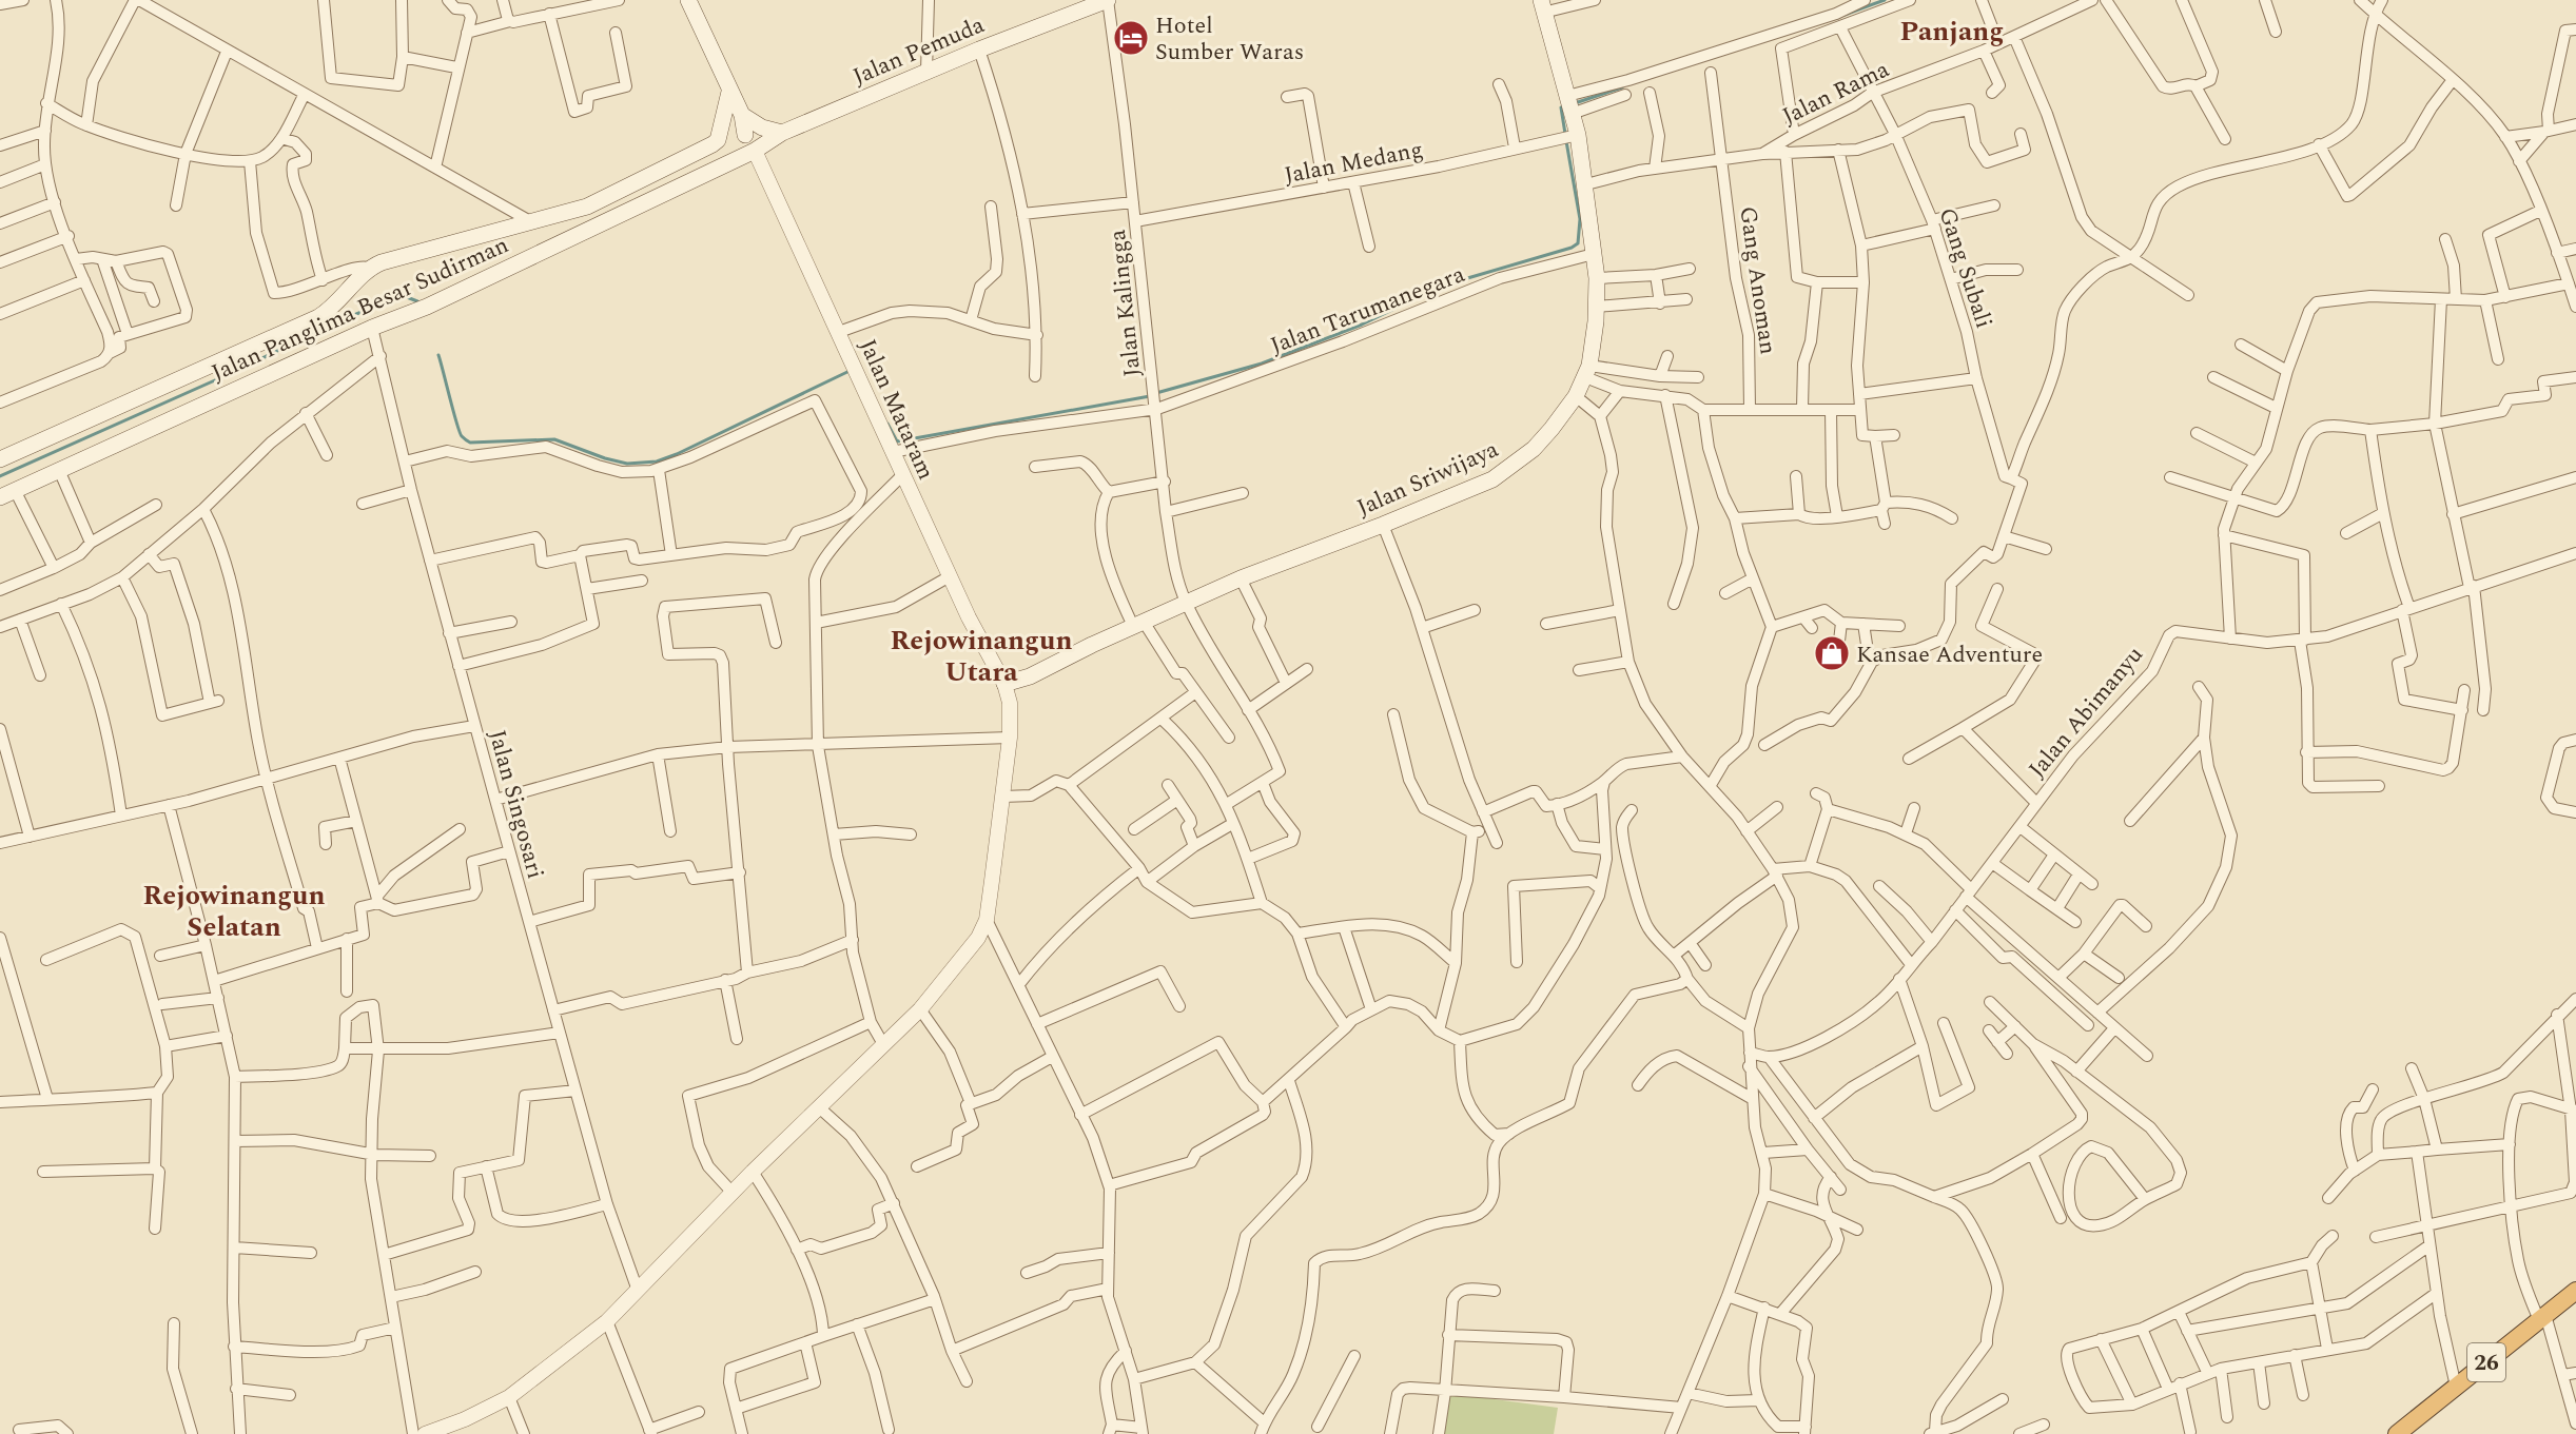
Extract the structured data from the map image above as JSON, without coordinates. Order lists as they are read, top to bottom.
{
  "streets": {
    "highway": ["26"],
    "main road": ["Jalan Pemuda", "Jalan Panglima Besar Sudirman", "Jalan Sriwijaya"],
    "street": [
      "Jalan Rama",
      "Jalan Medang",
      "Gang Subali",
      "Gang Anoman",
      "Jalan Kalingga",
      "Jalan Tarumanegara",
      "Jalan Mataram",
      "Jalan Abimanyu",
      "Jalan Singosari"
    ]
  },
  "crossings": [
    ["Jalan Pemuda", "Jalan Kalingga"],
    ["Jalan Pemuda", "Jalan Panglima Besar Sudirman"],
    ["Jalan Pemuda", "Jalan Mataram"],
    ["Jalan Rama", "Gang Subali"],
    ["Jalan Rama", "Gang Anoman"],
    ["Jalan Rama", "Jalan Sriwijaya"],
    ["Jalan Medang", "Jalan Kalingga"],
    ["Jalan Medang", "Jalan Sriwijaya"],
    ["Jalan Kalingga", "Jalan Tarumanegara"],
    ["Jalan Kalingga", "Jalan Sriwijaya"],
    ["Jalan Panglima Besar Sudirman", "Jalan Mataram"],
    ["Jalan Panglima Besar Sudirman", "Jalan Singosari"],
    ["Jalan Tarumanegara", "Jalan Mataram"],
    ["Jalan Tarumanegara", "Jalan Sriwijaya"],
    ["Jalan Mataram", "Jalan Sriwijaya"]
  ],
  "districts": ["Panjang", "Rejowinangun Utara", "Rejowinangun Selatan"],
  "places": {
    "hotel": ["Hotel Sumber Waras"],
    "shop": ["Kansae Adventure"]
  }
}
